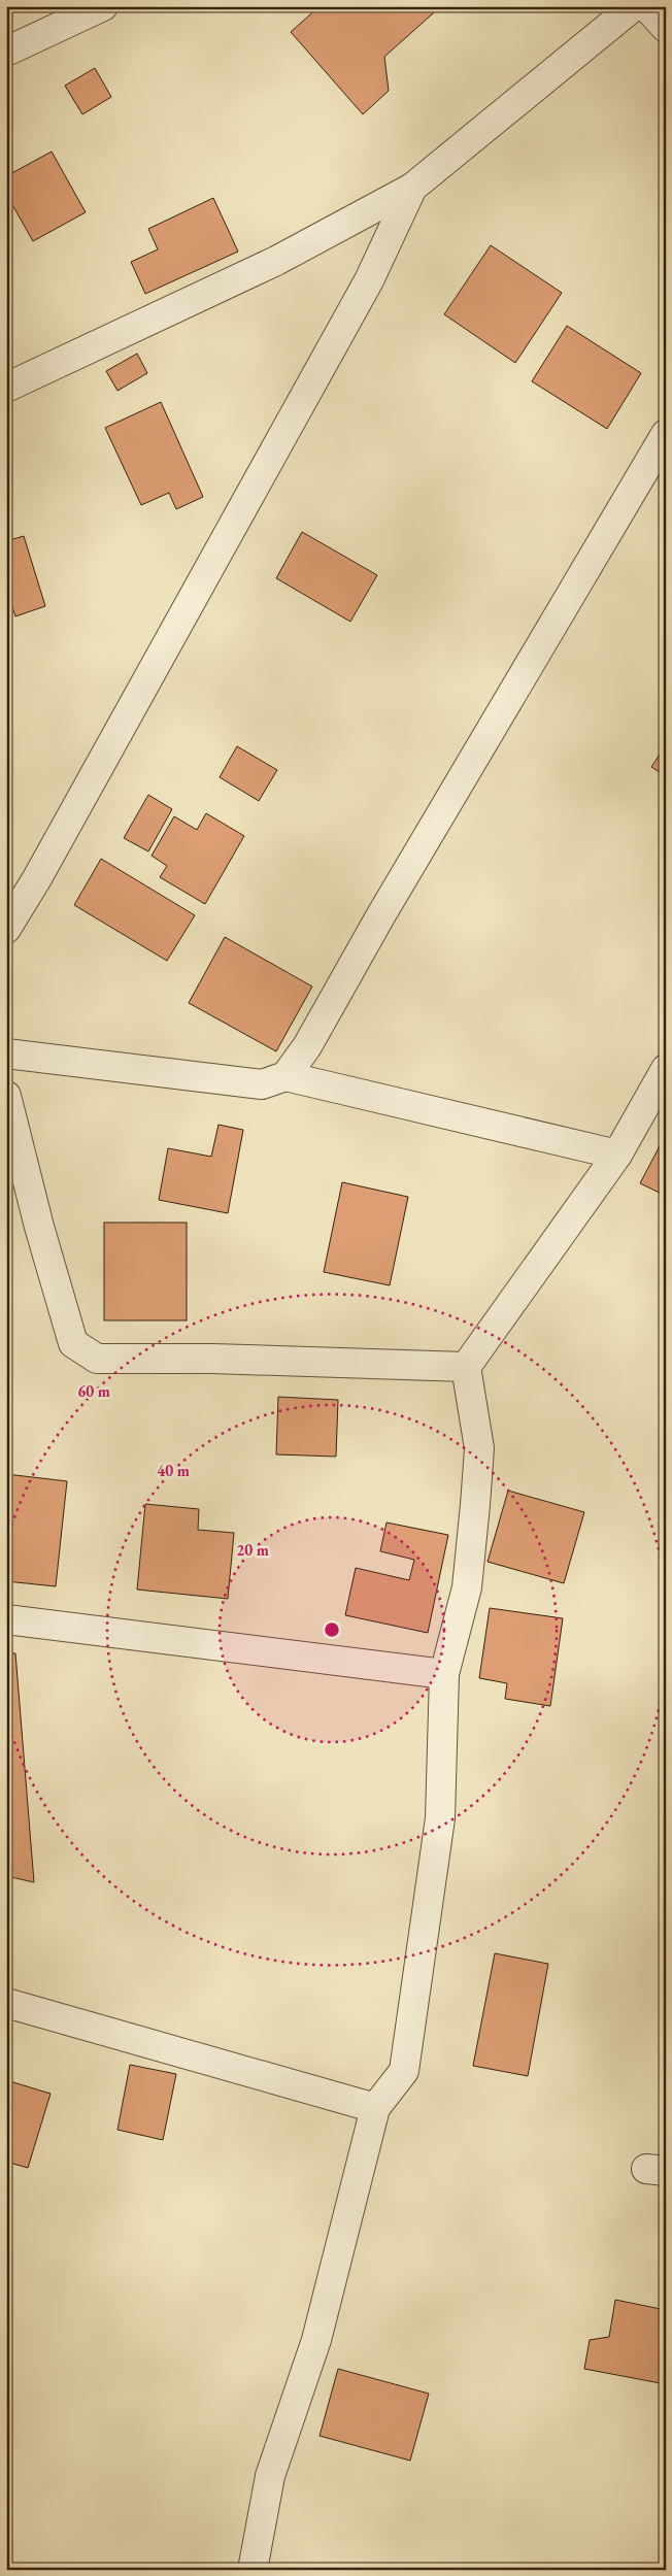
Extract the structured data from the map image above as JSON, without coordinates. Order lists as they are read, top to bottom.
{
  "rings": ["60 m", "40 m", "20 m"]
}
